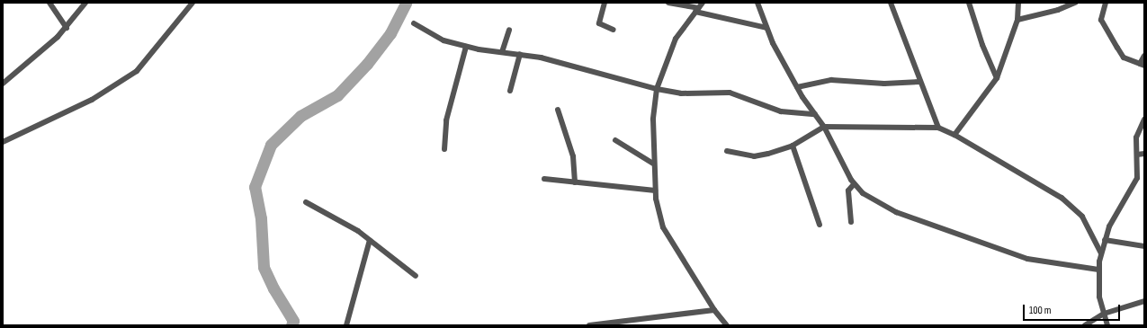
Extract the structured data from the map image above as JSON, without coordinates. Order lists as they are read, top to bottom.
{
  "scale_bar": "100 m"
}
